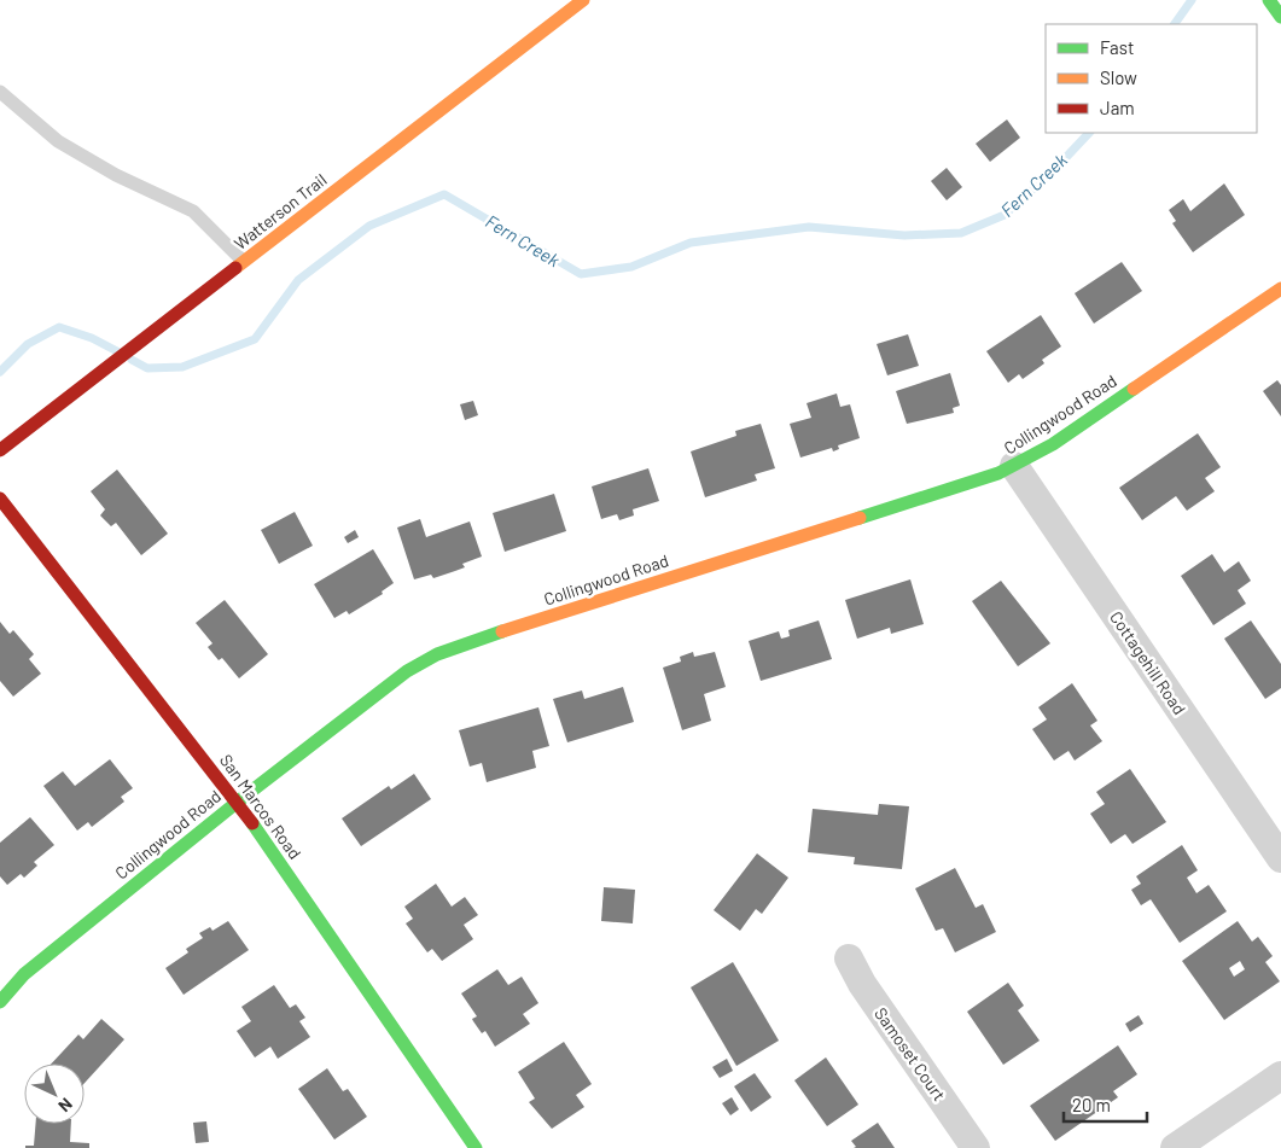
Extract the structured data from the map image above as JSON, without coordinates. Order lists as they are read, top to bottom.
{
  "streets": {
    "street": [
      "Watterson Trail",
      "Collingwood Road",
      "Cottagehill Road",
      "San Marcos Road",
      "Samoset Court"
    ]
  },
  "crossings": [
    ["Collingwood Road", "Cottagehill Road"],
    ["Collingwood Road", "San Marcos Road"]
  ],
  "water": ["Fern Creek"],
  "legend": ["Fast", "Slow", "Jam"],
  "scale_bar": "20 m",
  "north": "bottom right"
}
